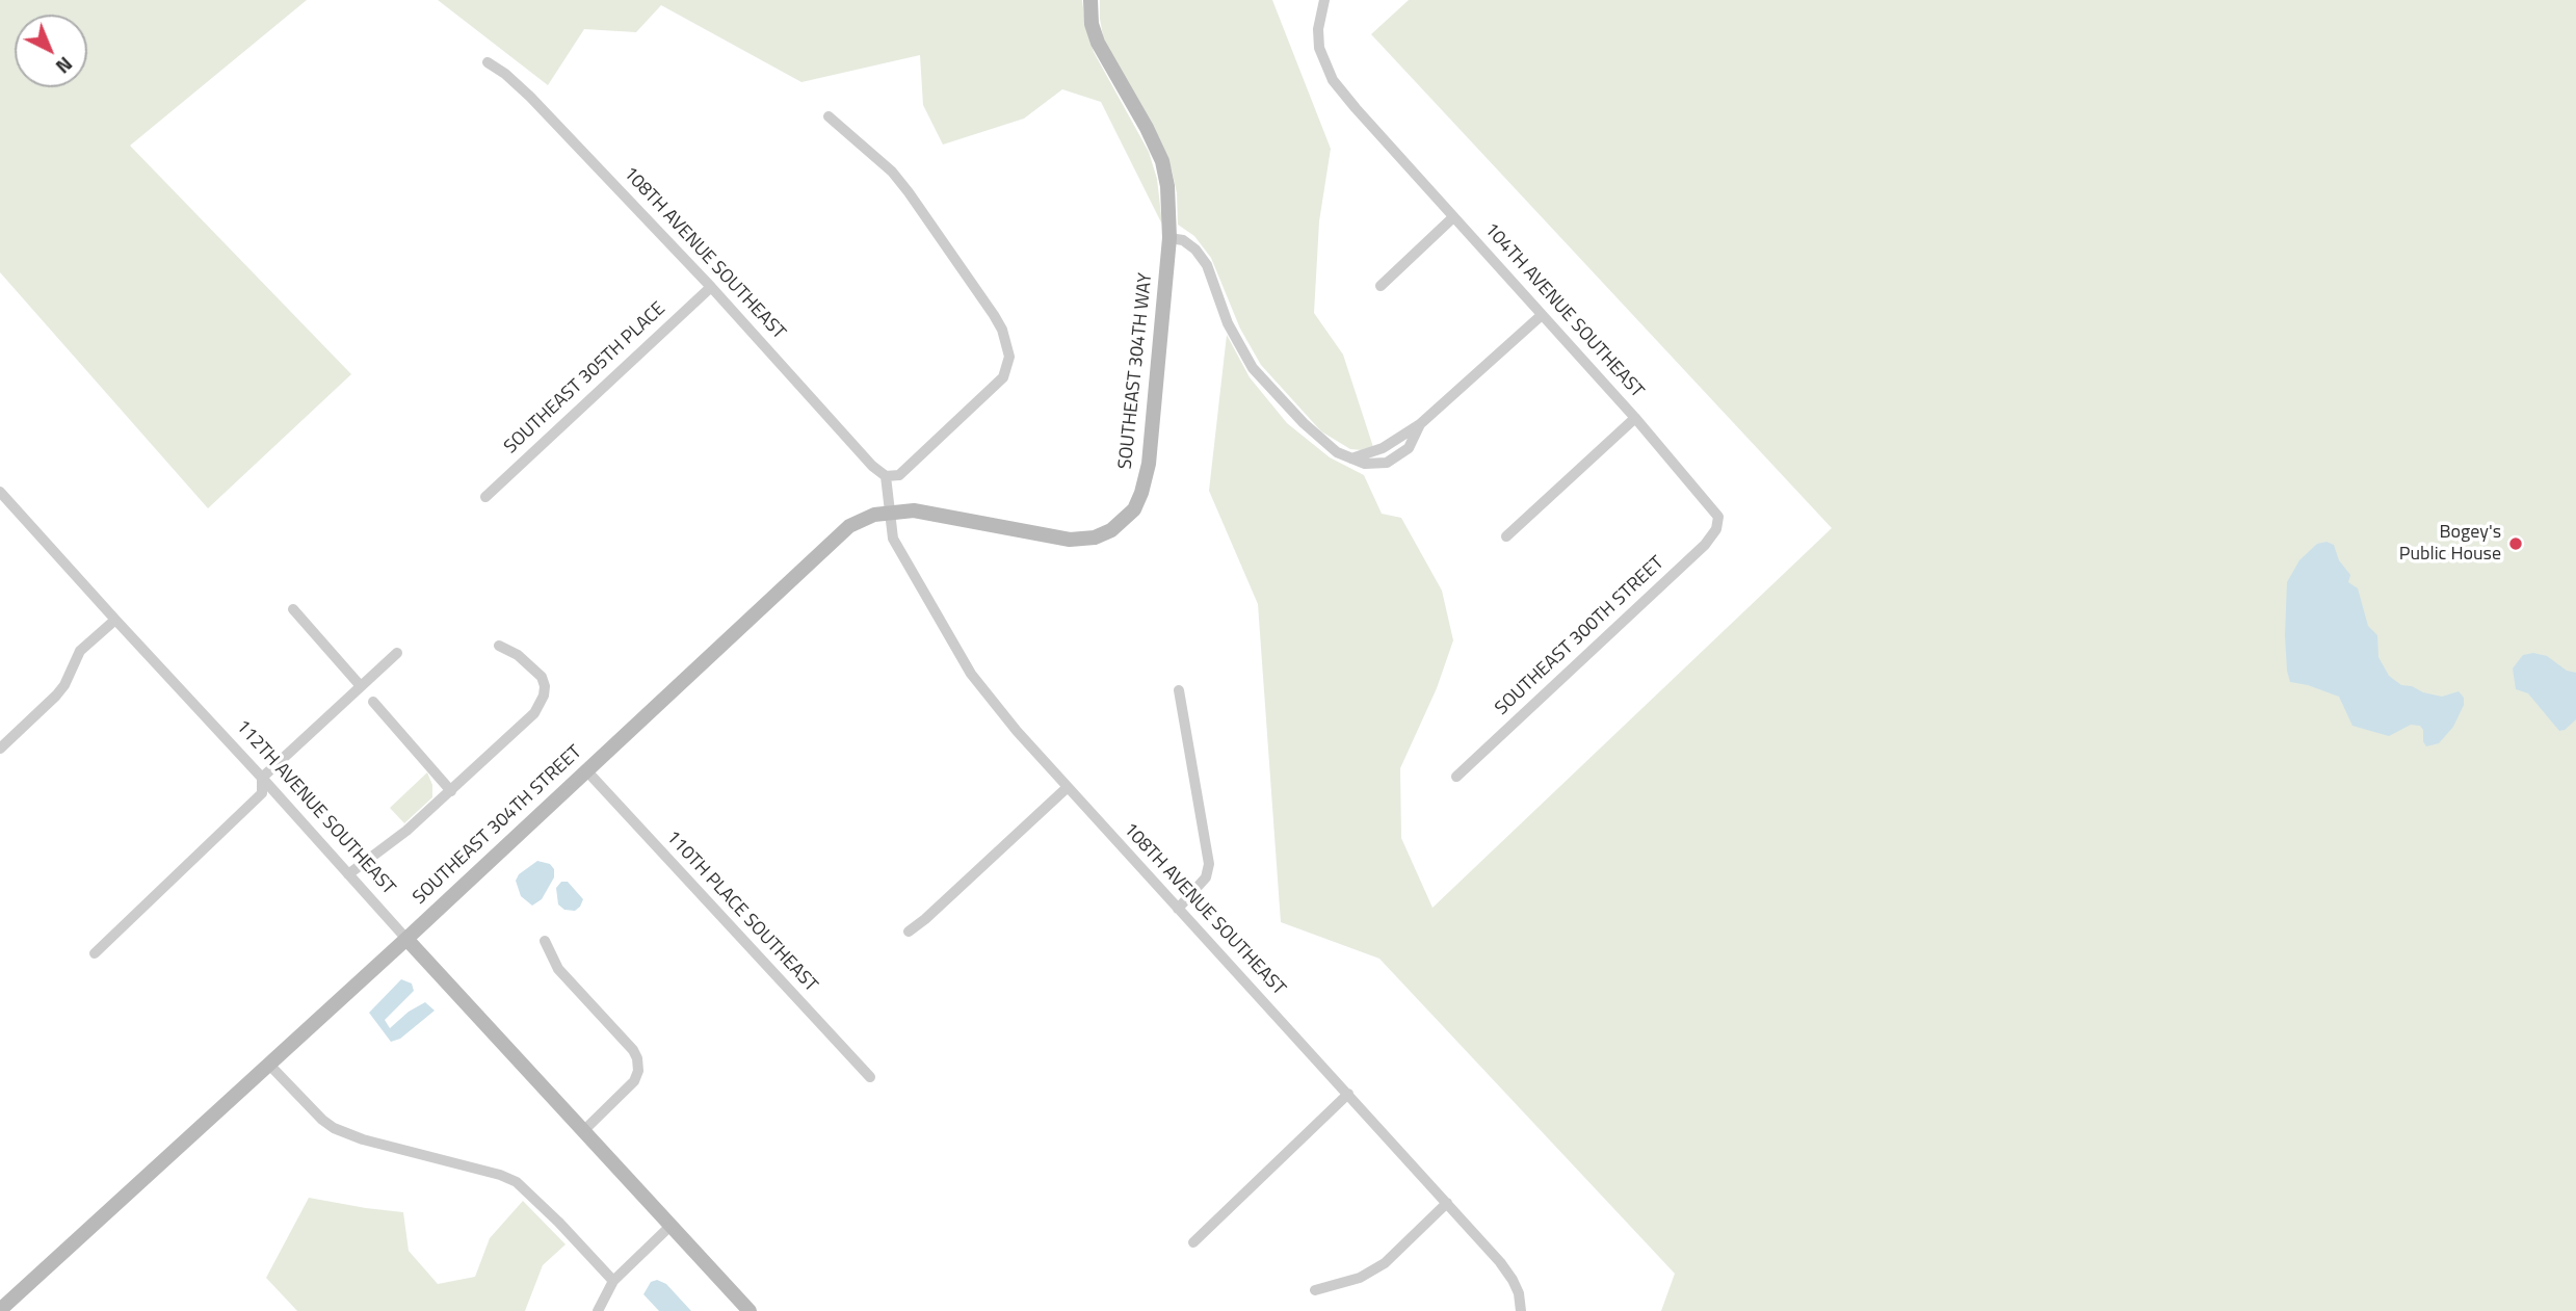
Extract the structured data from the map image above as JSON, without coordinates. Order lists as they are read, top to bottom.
{
  "streets": {
    "street": [
      "108TH AVENUE SOUTHEAST",
      "104TH AVENUE SOUTHEAST",
      "SOUTHEAST 304TH WAY",
      "SOUTHEAST 305TH PLACE",
      "SOUTHEAST 300TH STREET",
      "112TH AVENUE SOUTHEAST",
      "SOUTHEAST 304TH STREET",
      "110TH PLACE SOUTHEAST"
    ]
  },
  "crossings": [
    ["108TH AVENUE SOUTHEAST", "SOUTHEAST 304TH WAY"],
    ["108TH AVENUE SOUTHEAST", "SOUTHEAST 305TH PLACE"],
    ["108TH AVENUE SOUTHEAST", "SOUTHEAST 304TH STREET"],
    ["104TH AVENUE SOUTHEAST", "SOUTHEAST 300TH STREET"],
    ["SOUTHEAST 304TH WAY", "SOUTHEAST 304TH STREET"],
    ["112TH AVENUE SOUTHEAST", "SOUTHEAST 304TH STREET"],
    ["SOUTHEAST 304TH STREET", "110TH PLACE SOUTHEAST"]
  ],
  "places": ["Bogey's Public House"],
  "north": "bottom right"
}
